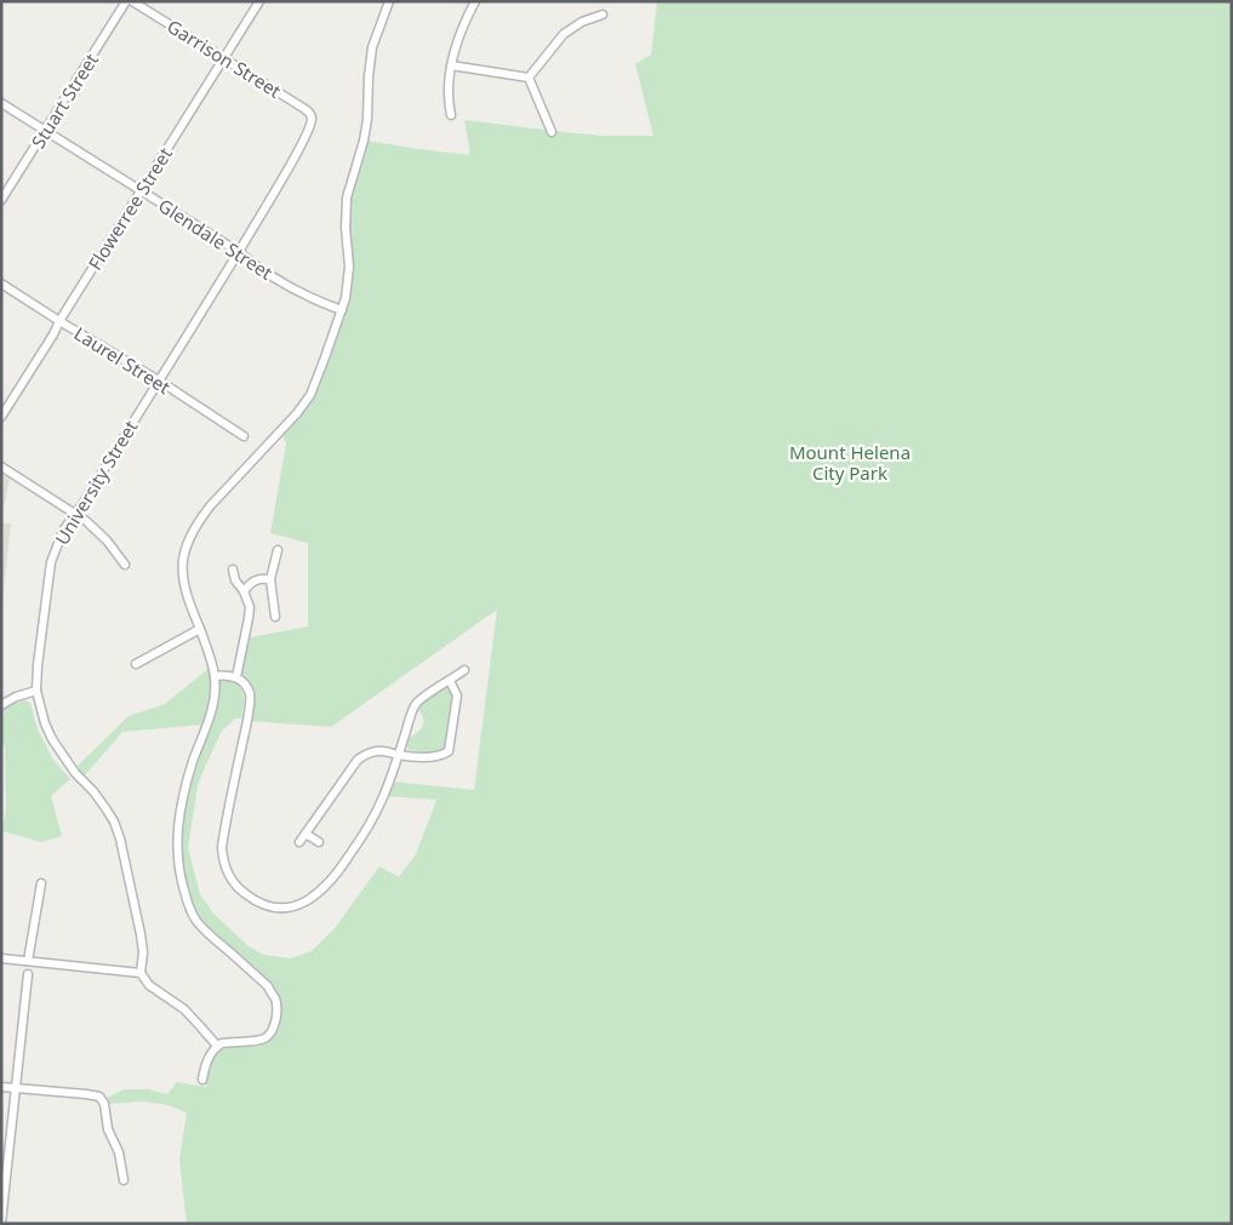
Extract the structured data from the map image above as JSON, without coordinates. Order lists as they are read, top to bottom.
{
  "streets": {
    "street": [
      "Garrison Street",
      "Stuart Street",
      "Flowerree Street",
      "Glendale Street",
      "Laurel Street",
      "University Street"
    ]
  },
  "crossings": [
    ["Garrison Street", "Flowerree Street"],
    ["Garrison Street", "University Street"],
    ["Stuart Street", "Glendale Street"],
    ["Flowerree Street", "Glendale Street"],
    ["Flowerree Street", "Laurel Street"],
    ["Glendale Street", "University Street"],
    ["Laurel Street", "University Street"]
  ],
  "parks": ["Mount Helena City Park"]
}
